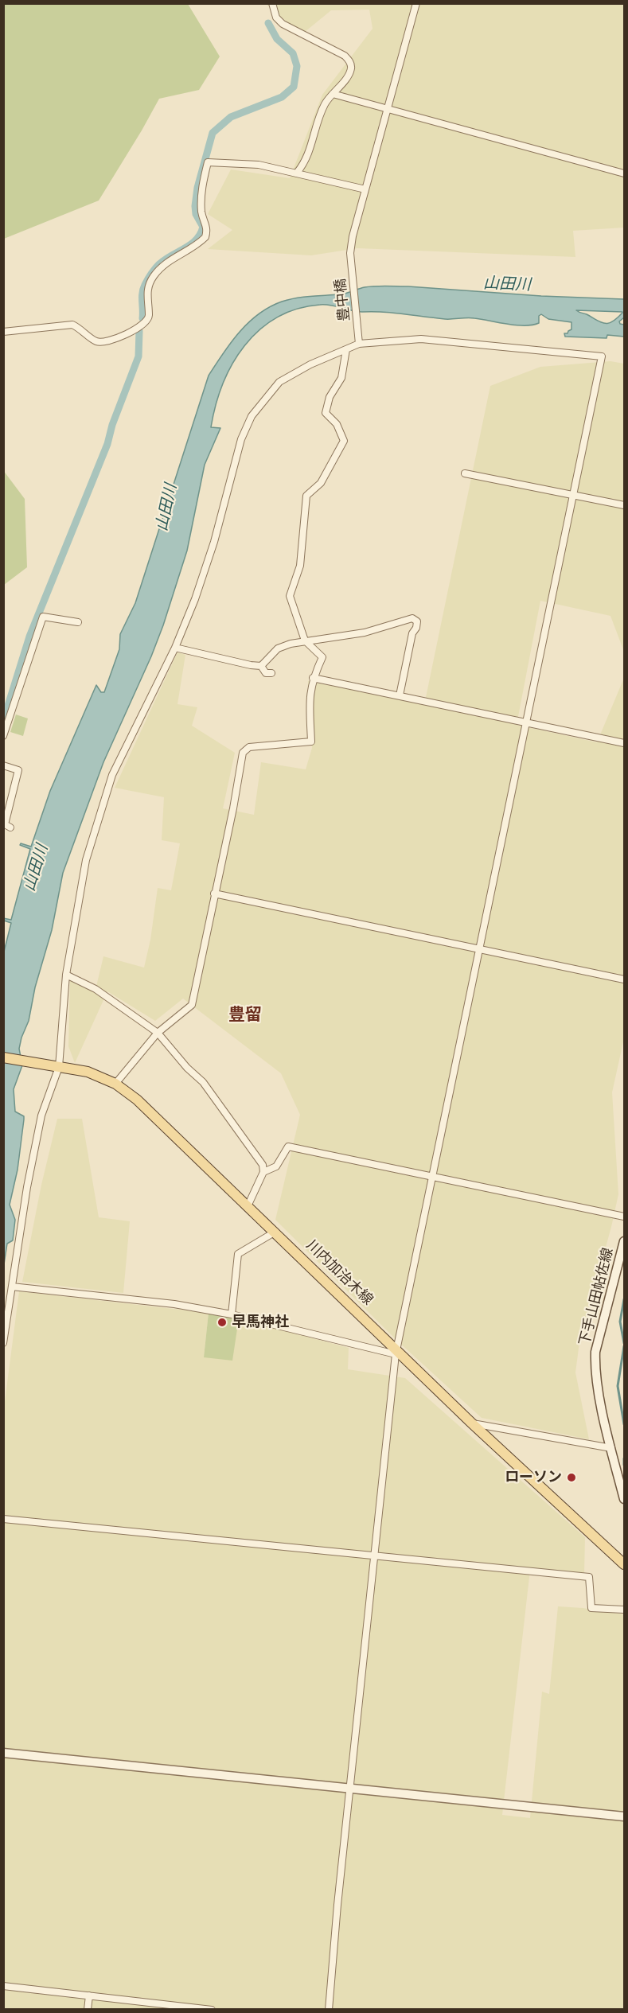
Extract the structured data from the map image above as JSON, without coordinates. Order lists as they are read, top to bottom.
{
  "streets": {
    "main road": ["川内加治木線"],
    "street": ["豊中橋", "下手山田帖佐線"]
  },
  "districts": ["豊留"],
  "water": ["山田川"],
  "places": ["早馬神社", "ローソン"]
}
